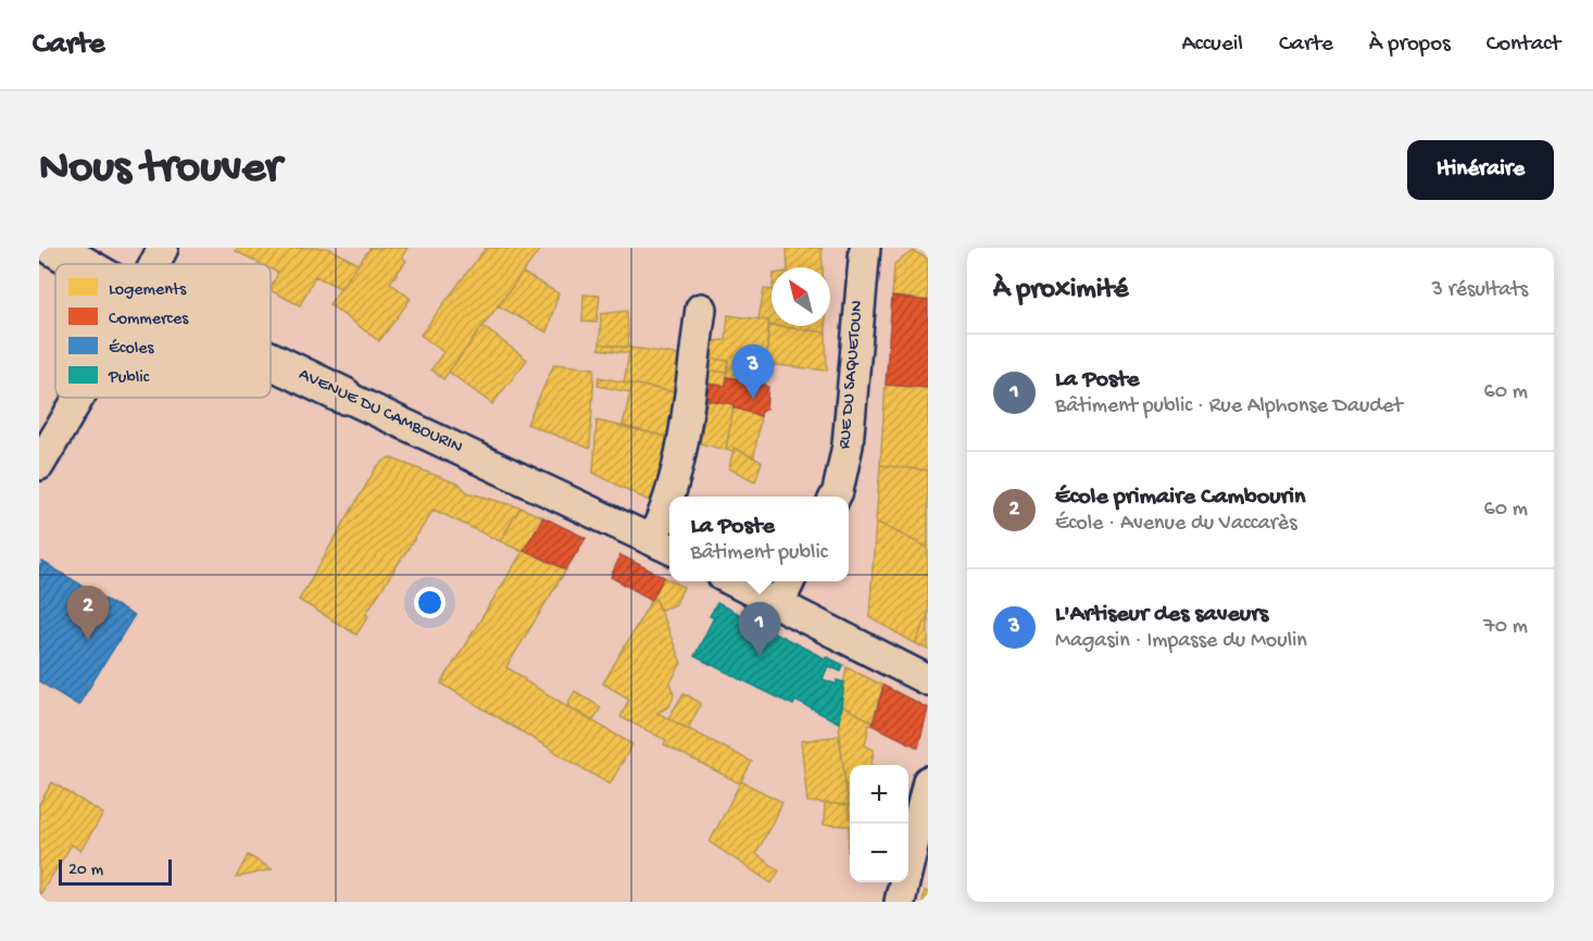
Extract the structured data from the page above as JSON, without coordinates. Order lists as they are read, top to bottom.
{
  "streets": {
    "street": ["RUE DU SAQUETOUN", "AVENUE DU CAMBOURIN"]
  },
  "legend": [
    "Logements",
    "Commerces",
    "Écoles",
    "Public"
  ],
  "scale_bar": "20 m",
  "north": "top left",
  "page": {
    "header": "Carte",
    "nav": [
      "Accueil",
      "Carte",
      "À propos",
      "Contact"
    ],
    "buttons": "Itinéraire",
    "title": "Nous trouver",
    "heading": ["À proximité", "3 résultats"],
    "list": [
      {
        "mark": "1",
        "name": "La Poste",
        "note": "Bâtiment public · Rue Alphonse Daudet",
        "value": "60 m"
      },
      {
        "mark": "2",
        "name": "École primaire Cambourin",
        "note": "École · Avenue du Vaccarès",
        "value": "60 m"
      },
      {
        "mark": "3",
        "name": "L'Artiseur des saveurs",
        "note": "Magasin · Impasse du Moulin",
        "value": "70 m"
      }
    ],
    "pins": ["3", "2", "1"],
    "popup": ["La Poste", "Bâtiment public"],
    "map_buttons": ["+", "−"],
    "scale": "20 m"
  }
}
